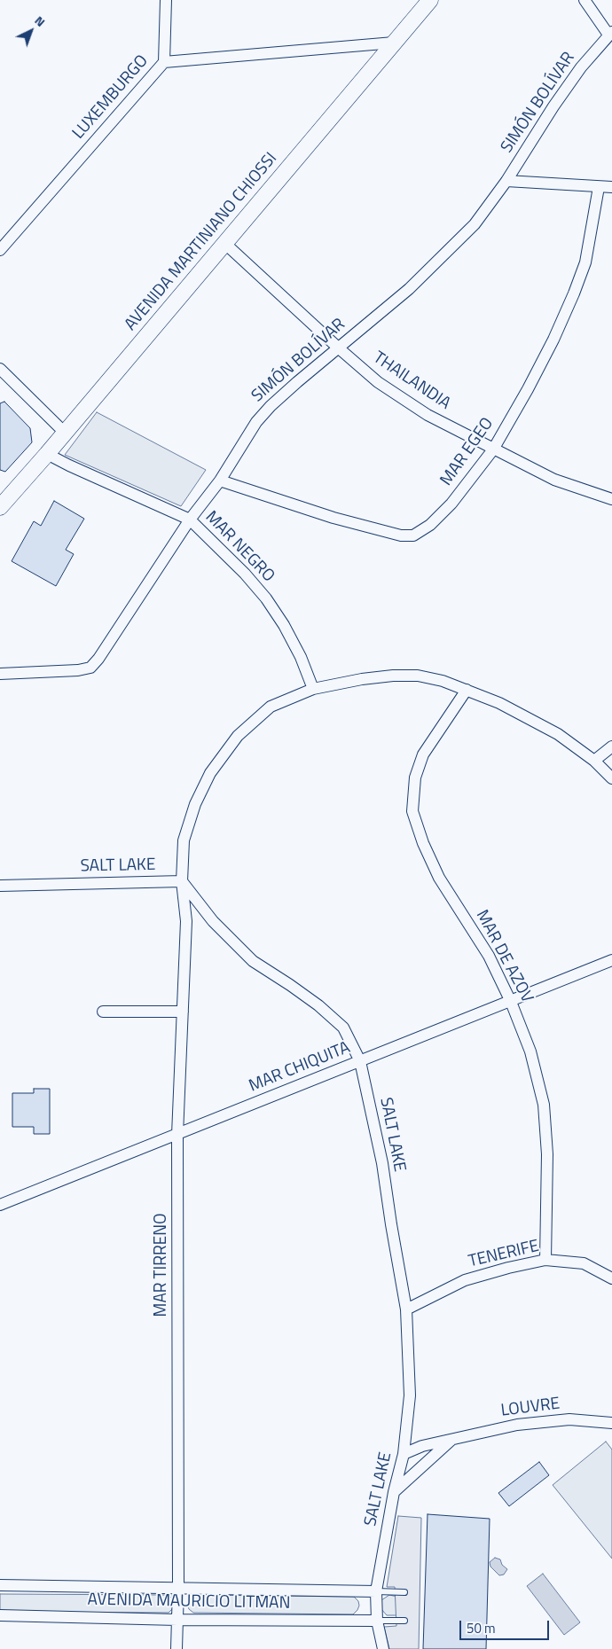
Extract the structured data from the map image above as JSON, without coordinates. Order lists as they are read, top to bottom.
{
  "streets": {
    "street": [
      "LUXEMBURGO",
      "SIMÓN BOLÍVAR",
      "AVENIDA MARTINIANO CHIOSSI",
      "THAILANDIA",
      "MAR EGEO",
      "MAR NEGRO",
      "SALT LAKE",
      "MAR DE AZOV",
      "MAR CHIQUITA",
      "TENERIFE",
      "MAR TIRRENO",
      "LOUVRE",
      "AVENIDA MAURICIO LITMAN"
    ]
  },
  "crossings": [
    ["LUXEMBURGO", "AVENIDA MARTINIANO CHIOSSI"],
    ["SIMÓN BOLÍVAR", "THAILANDIA"],
    ["SIMÓN BOLÍVAR", "MAR EGEO"],
    ["SIMÓN BOLÍVAR", "MAR NEGRO"],
    ["AVENIDA MARTINIANO CHIOSSI", "THAILANDIA"],
    ["AVENIDA MARTINIANO CHIOSSI", "MAR NEGRO"],
    ["THAILANDIA", "MAR EGEO"],
    ["MAR NEGRO", "MAR TIRRENO"],
    ["SALT LAKE", "MAR CHIQUITA"],
    ["SALT LAKE", "TENERIFE"],
    ["SALT LAKE", "MAR TIRRENO"],
    ["SALT LAKE", "LOUVRE"],
    ["SALT LAKE", "AVENIDA MAURICIO LITMAN"],
    ["MAR DE AZOV", "MAR CHIQUITA"],
    ["MAR DE AZOV", "TENERIFE"],
    ["MAR DE AZOV", "MAR TIRRENO"],
    ["MAR CHIQUITA", "MAR TIRRENO"],
    ["MAR TIRRENO", "AVENIDA MAURICIO LITMAN"]
  ],
  "scale_bar": "50 m",
  "north": "top right"
}
